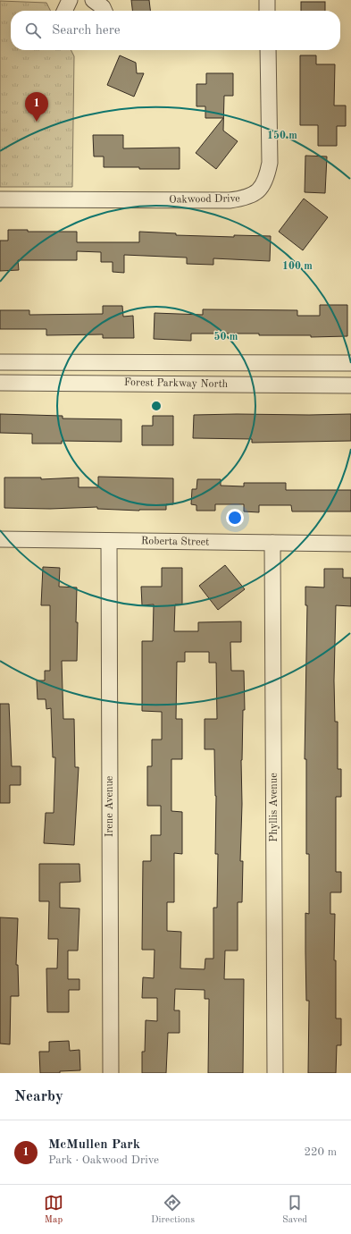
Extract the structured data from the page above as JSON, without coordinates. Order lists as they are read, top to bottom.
{
  "streets": {
    "street": [
      "Oakwood Drive",
      "Forest Parkway North",
      "Roberta Street",
      "Irene Avenue",
      "Phyllis Avenue"
    ]
  },
  "crossings": [
    ["Roberta Street", "Irene Avenue"],
    ["Roberta Street", "Phyllis Avenue"]
  ],
  "page": {
    "search": "Search here",
    "pins": "1",
    "heading": "Nearby",
    "list": [
      {
        "mark": "1",
        "name": "McMullen Park",
        "note": "Park · Oakwood Drive",
        "value": "220 m"
      }
    ],
    "nav": ["Map", "Directions", "Saved"]
  },
  "rings": ["150 m", "100 m", "50 m"]
}
